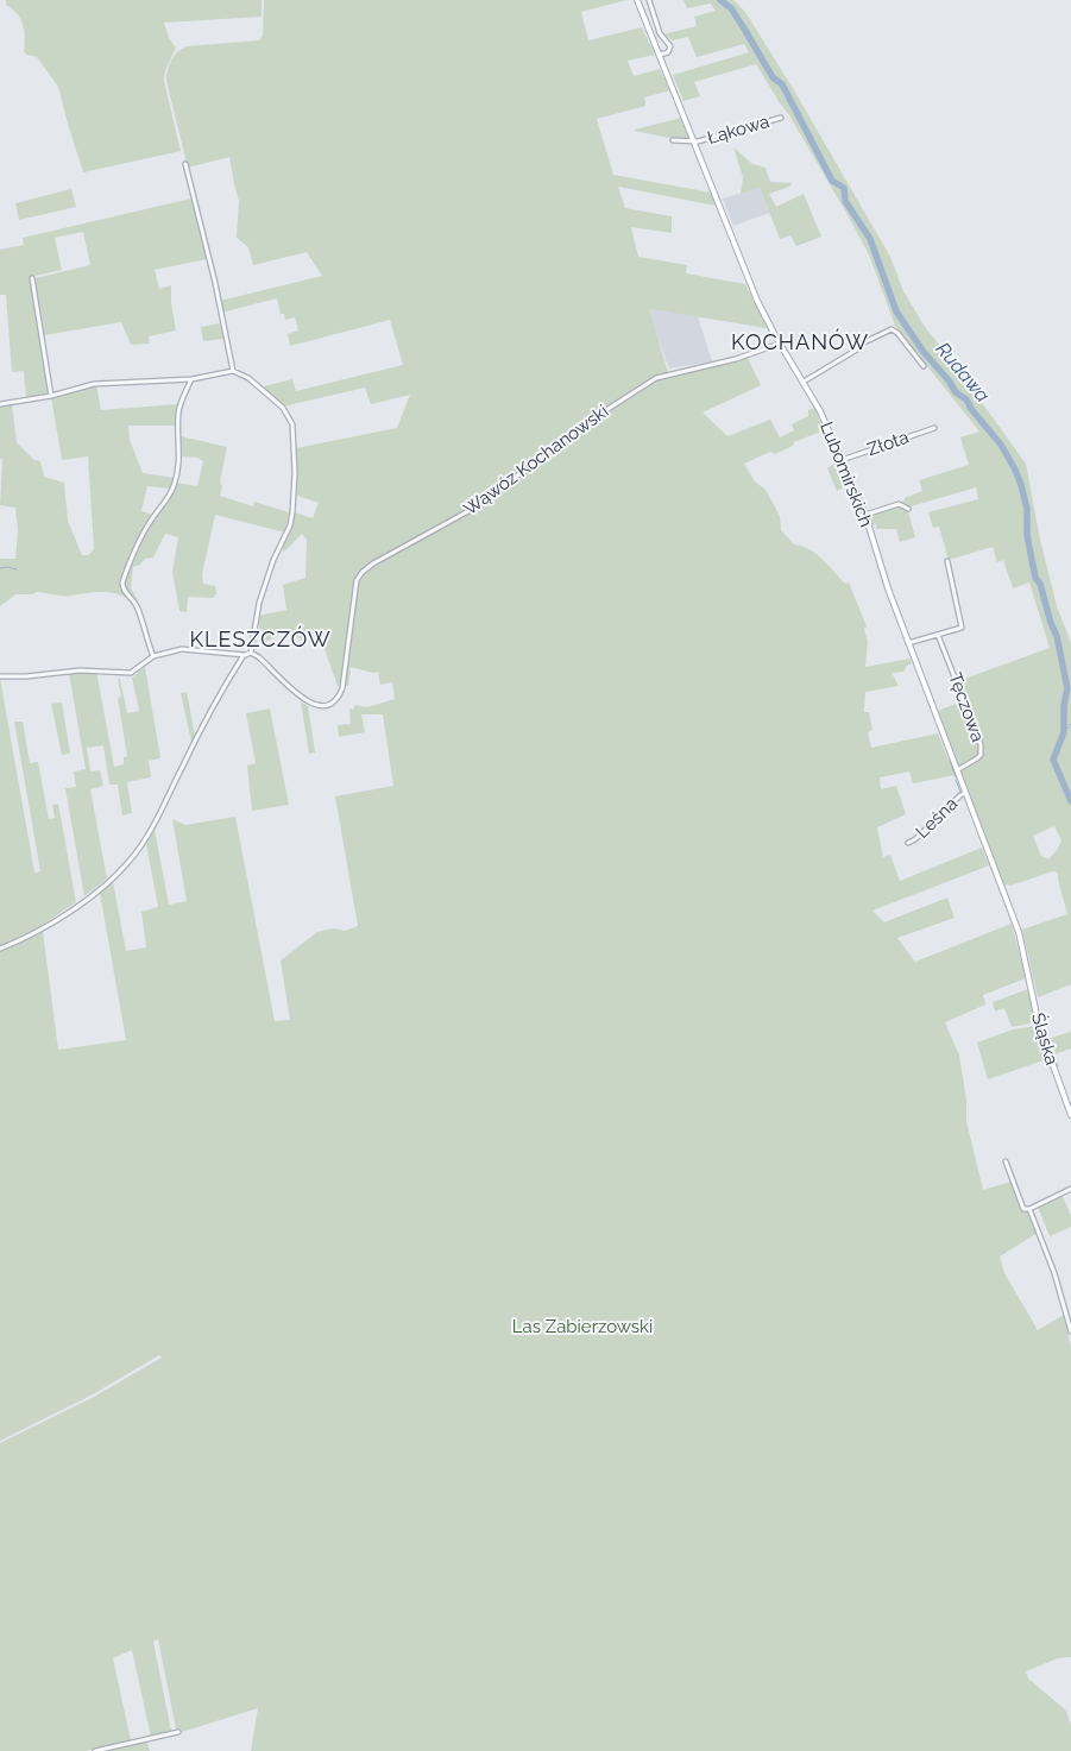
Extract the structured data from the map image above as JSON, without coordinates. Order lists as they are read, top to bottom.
{
  "streets": {
    "main road": ["Lubomirskich", "Śląska"],
    "street": [
      "Łąkowa",
      "Złota",
      "Wąwóz Kochanowski",
      "Tęczowa",
      "Leśna"
    ]
  },
  "crossings": [
    ["Łąkowa", "Lubomirskich"],
    ["Złota", "Lubomirskich"],
    ["Wąwóz Kochanowski", "Lubomirskich"],
    ["Lubomirskich", "Tęczowa"],
    ["Lubomirskich", "Leśna"],
    ["Lubomirskich", "Śląska"]
  ],
  "districts": ["KOCHANÓW", "KLESZCZÓW"],
  "water": ["Rudawa"],
  "parks": ["Las Zabierzowski"]
}
